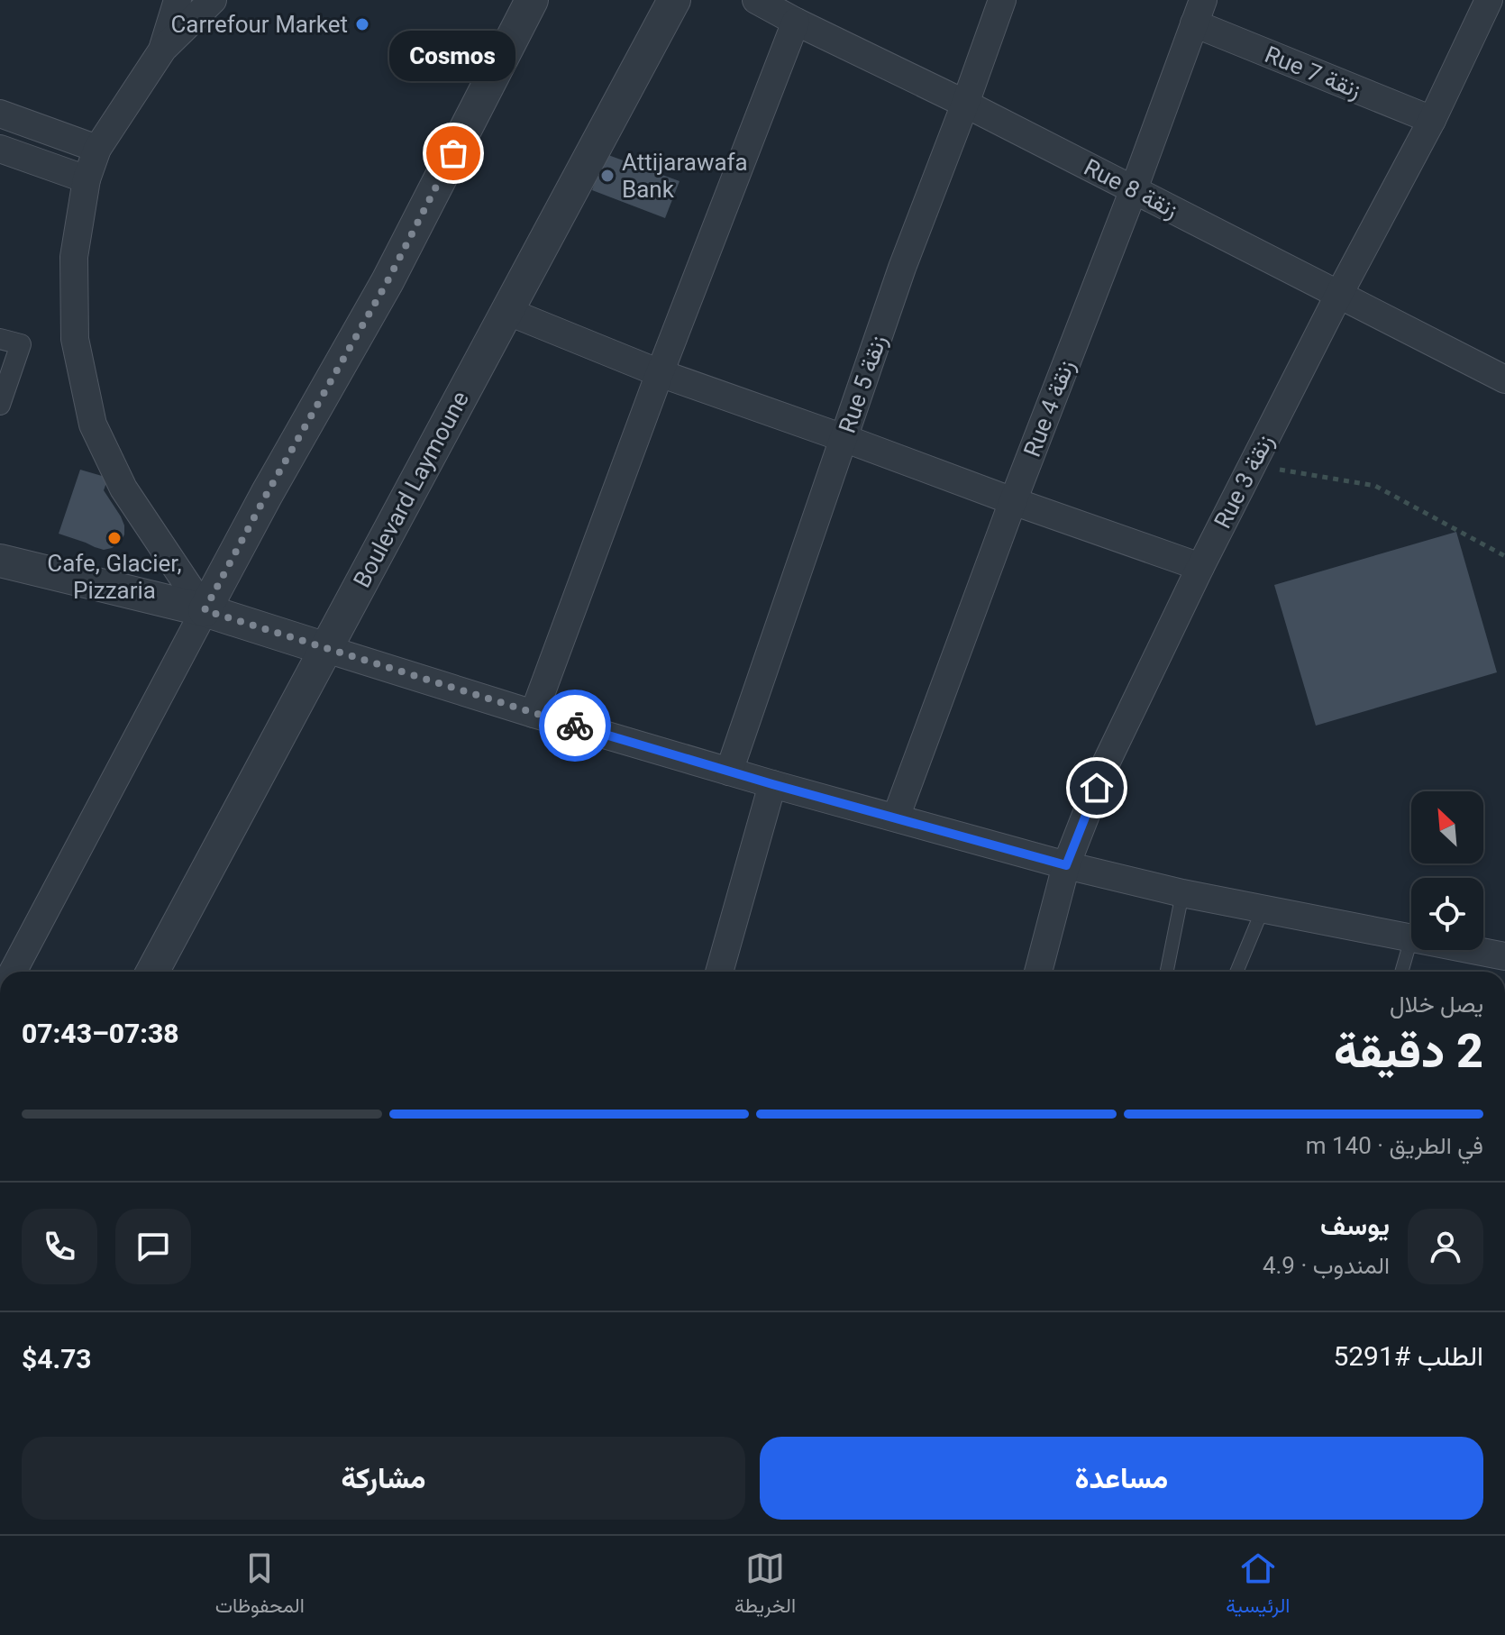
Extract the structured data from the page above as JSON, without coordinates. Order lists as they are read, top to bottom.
{
  "streets": {
    "street": [
      "Rue 7 زنقة",
      "Rue 8 زنقة",
      "Rue 5 زنقة",
      "Rue 4 زنقة",
      "Rue 3 زنقة",
      "Boulevard Laymoune"
    ]
  },
  "crossings": [
    ["Rue 7 زنقة", "Rue 4 زنقة"],
    ["Rue 7 زنقة", "Rue 3 زنقة"],
    ["Rue 8 زنقة", "Rue 5 زنقة"],
    ["Rue 8 زنقة", "Rue 4 زنقة"],
    ["Rue 8 زنقة", "Rue 3 زنقة"]
  ],
  "places": [
    "Carrefour Market",
    "Cosmos",
    "Attijarawafa Bank",
    "Cafe, Glacier, Pizzaria"
  ],
  "north": "top left",
  "page": {
    "bubble": "Cosmos",
    "heading": ["2 دقيقة", "يصل خلال", "07:38–07:43"],
    "panel": [
      "يوسف",
      "المندوب · 4.9",
      "الطلب #5291",
      "$4.73"
    ],
    "bar": "في الطريق · 140 m",
    "buttons": ["مساعدة", "مشاركة"],
    "tabs": ["الرئيسية", "الخريطة", "المحفوظات"]
  }
}
